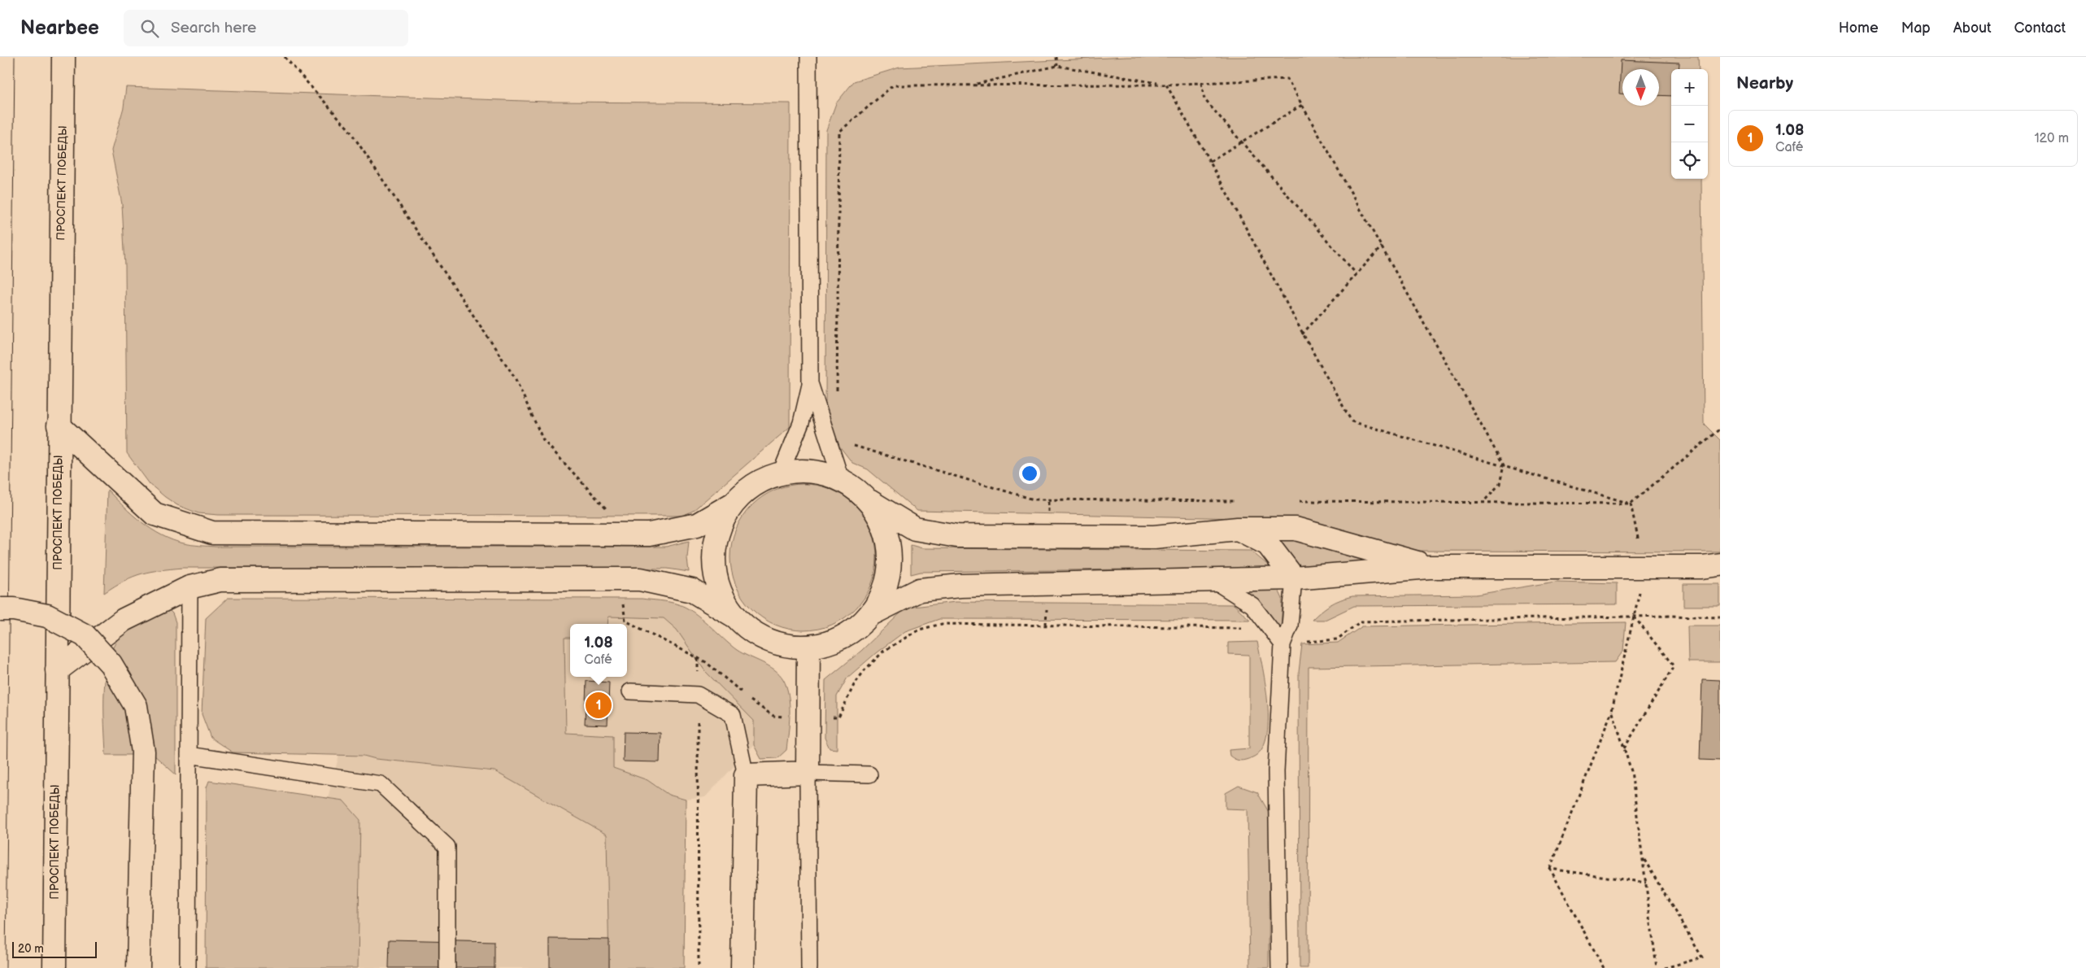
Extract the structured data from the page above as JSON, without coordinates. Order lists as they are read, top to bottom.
{
  "streets": {
    "street": ["ПРОСПЕКТ ПОБЕДЫ"]
  },
  "scale_bar": "20 m",
  "north": "bottom",
  "page": {
    "header": "Nearbee",
    "search": "Search here",
    "nav": [
      "Home",
      "Map",
      "About",
      "Contact"
    ],
    "heading": "Nearby",
    "map_buttons": ["+", "−"],
    "list": [
      {
        "mark": "1",
        "name": "1.08",
        "note": "Café",
        "value": "120 m"
      }
    ],
    "popup": ["1.08", "Café"],
    "pins": "1",
    "scale": "20 m"
  }
}
